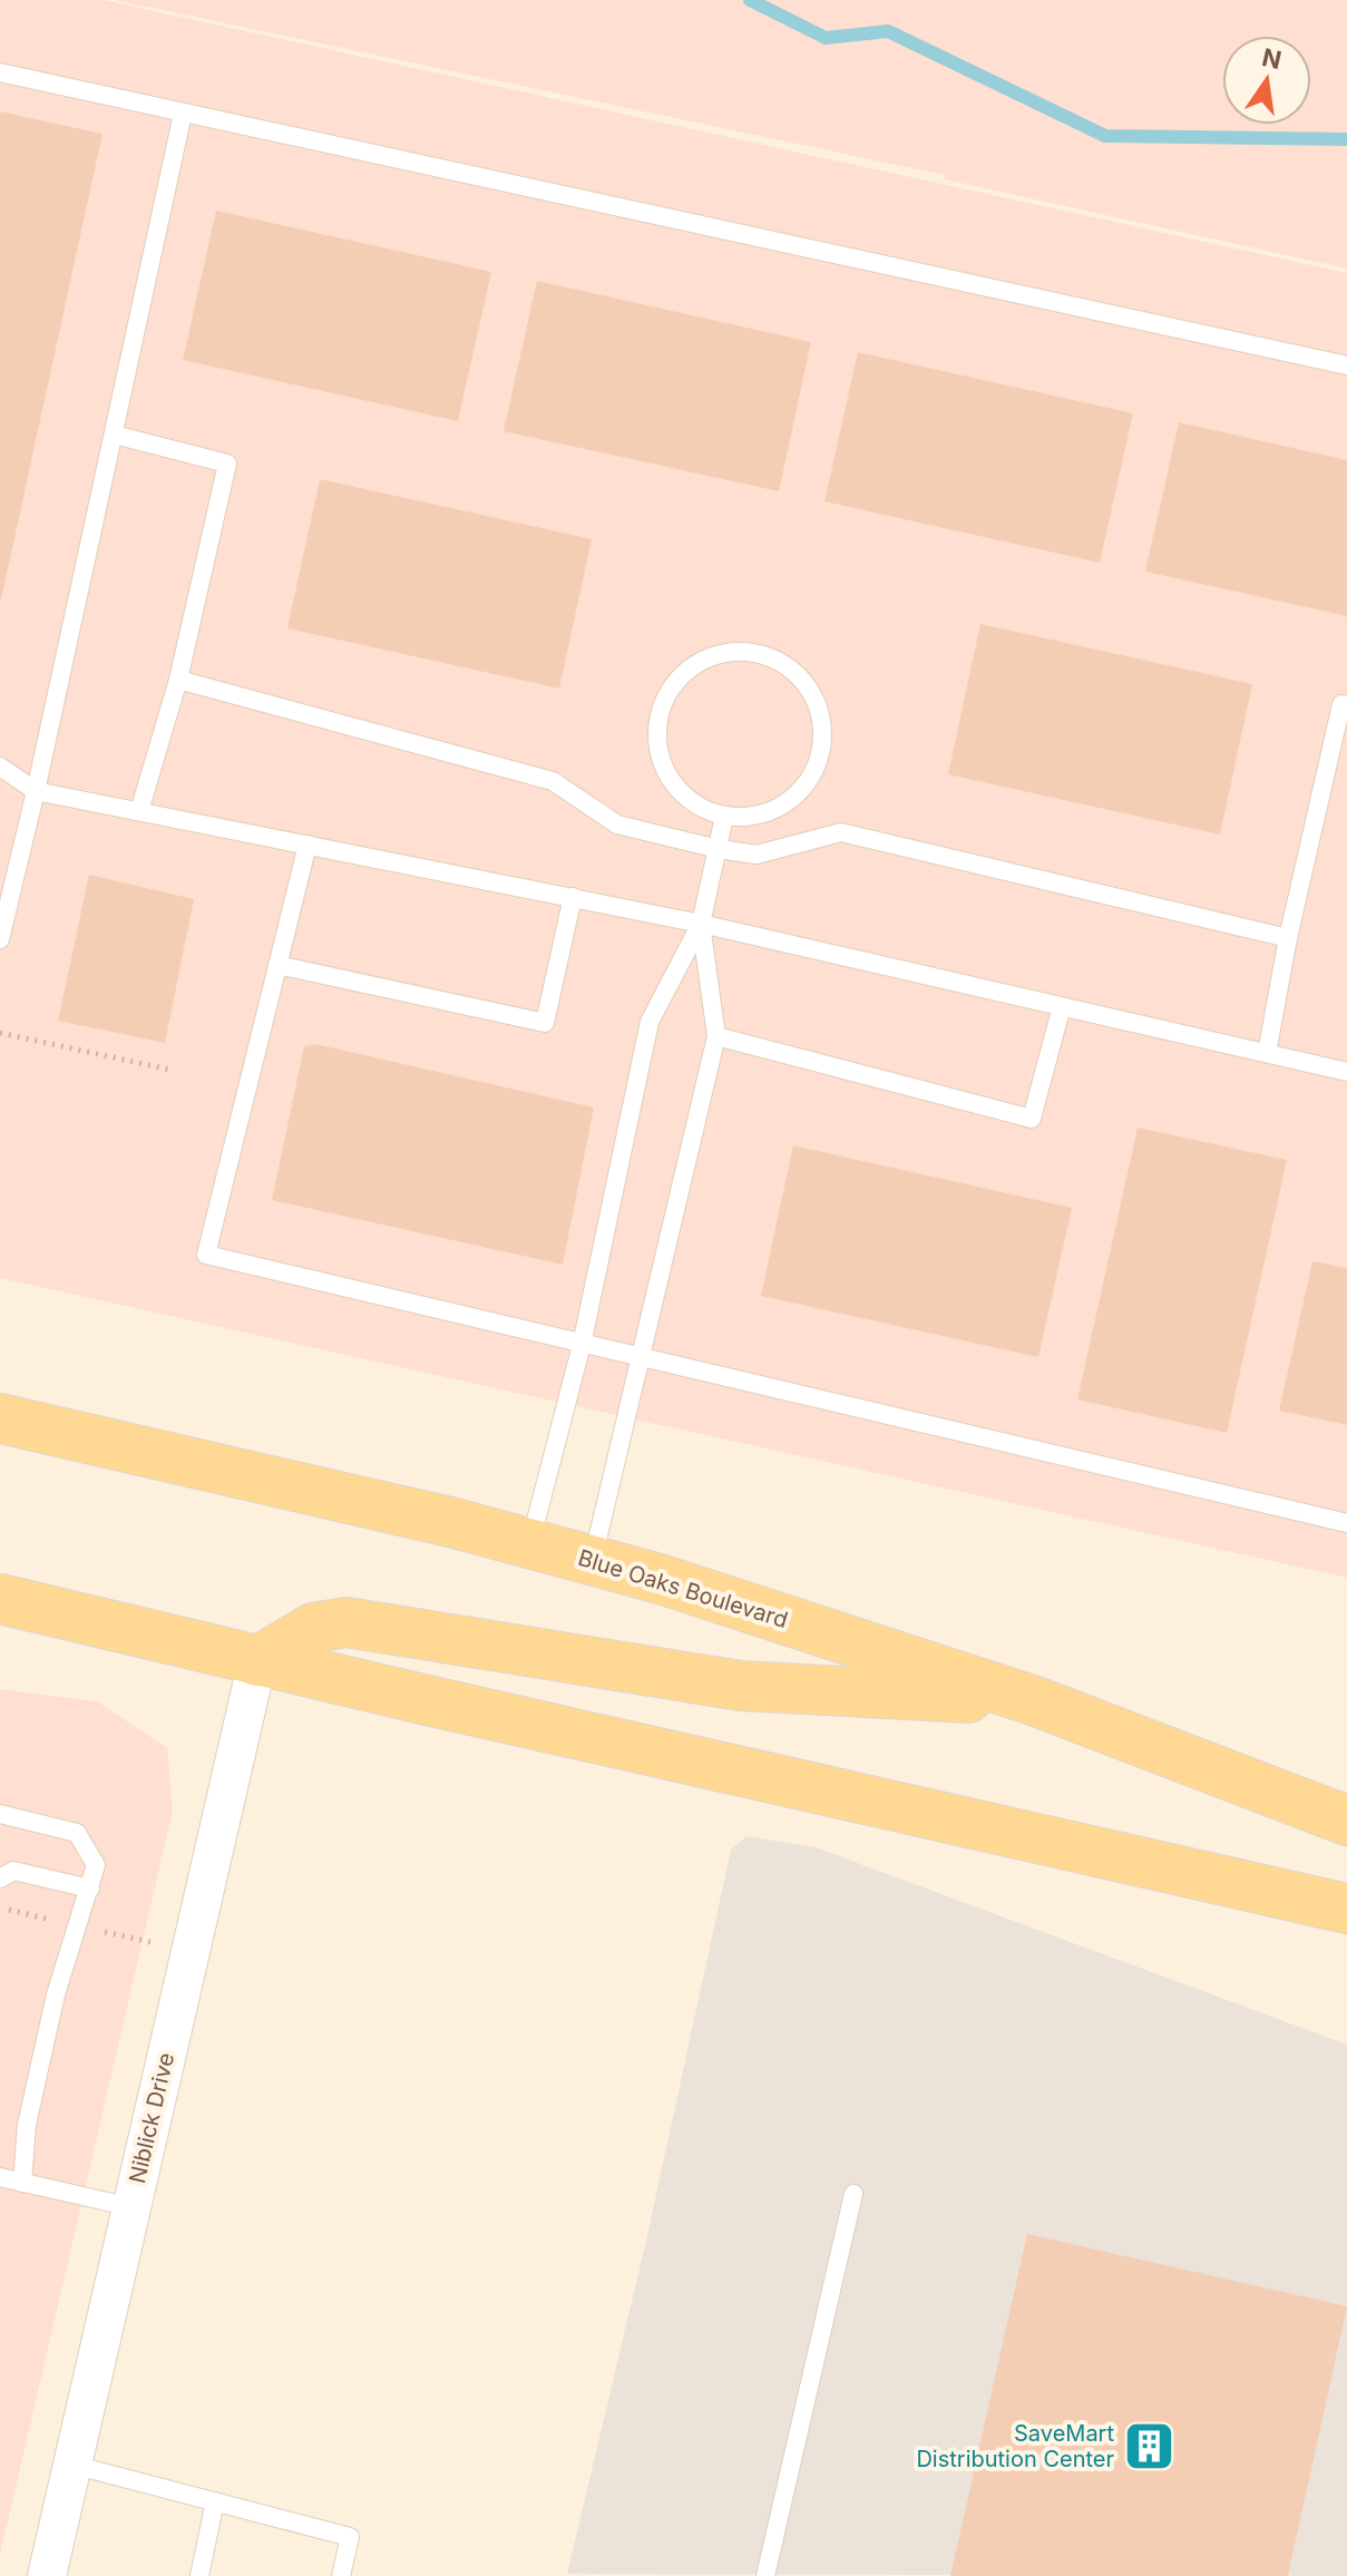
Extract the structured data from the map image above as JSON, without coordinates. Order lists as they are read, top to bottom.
{
  "streets": {
    "main road": ["Blue Oaks Boulevard"],
    "street": ["Niblick Drive"]
  },
  "places": {
    "building": ["SaveMart Distribution Center"]
  },
  "north": "top"
}
